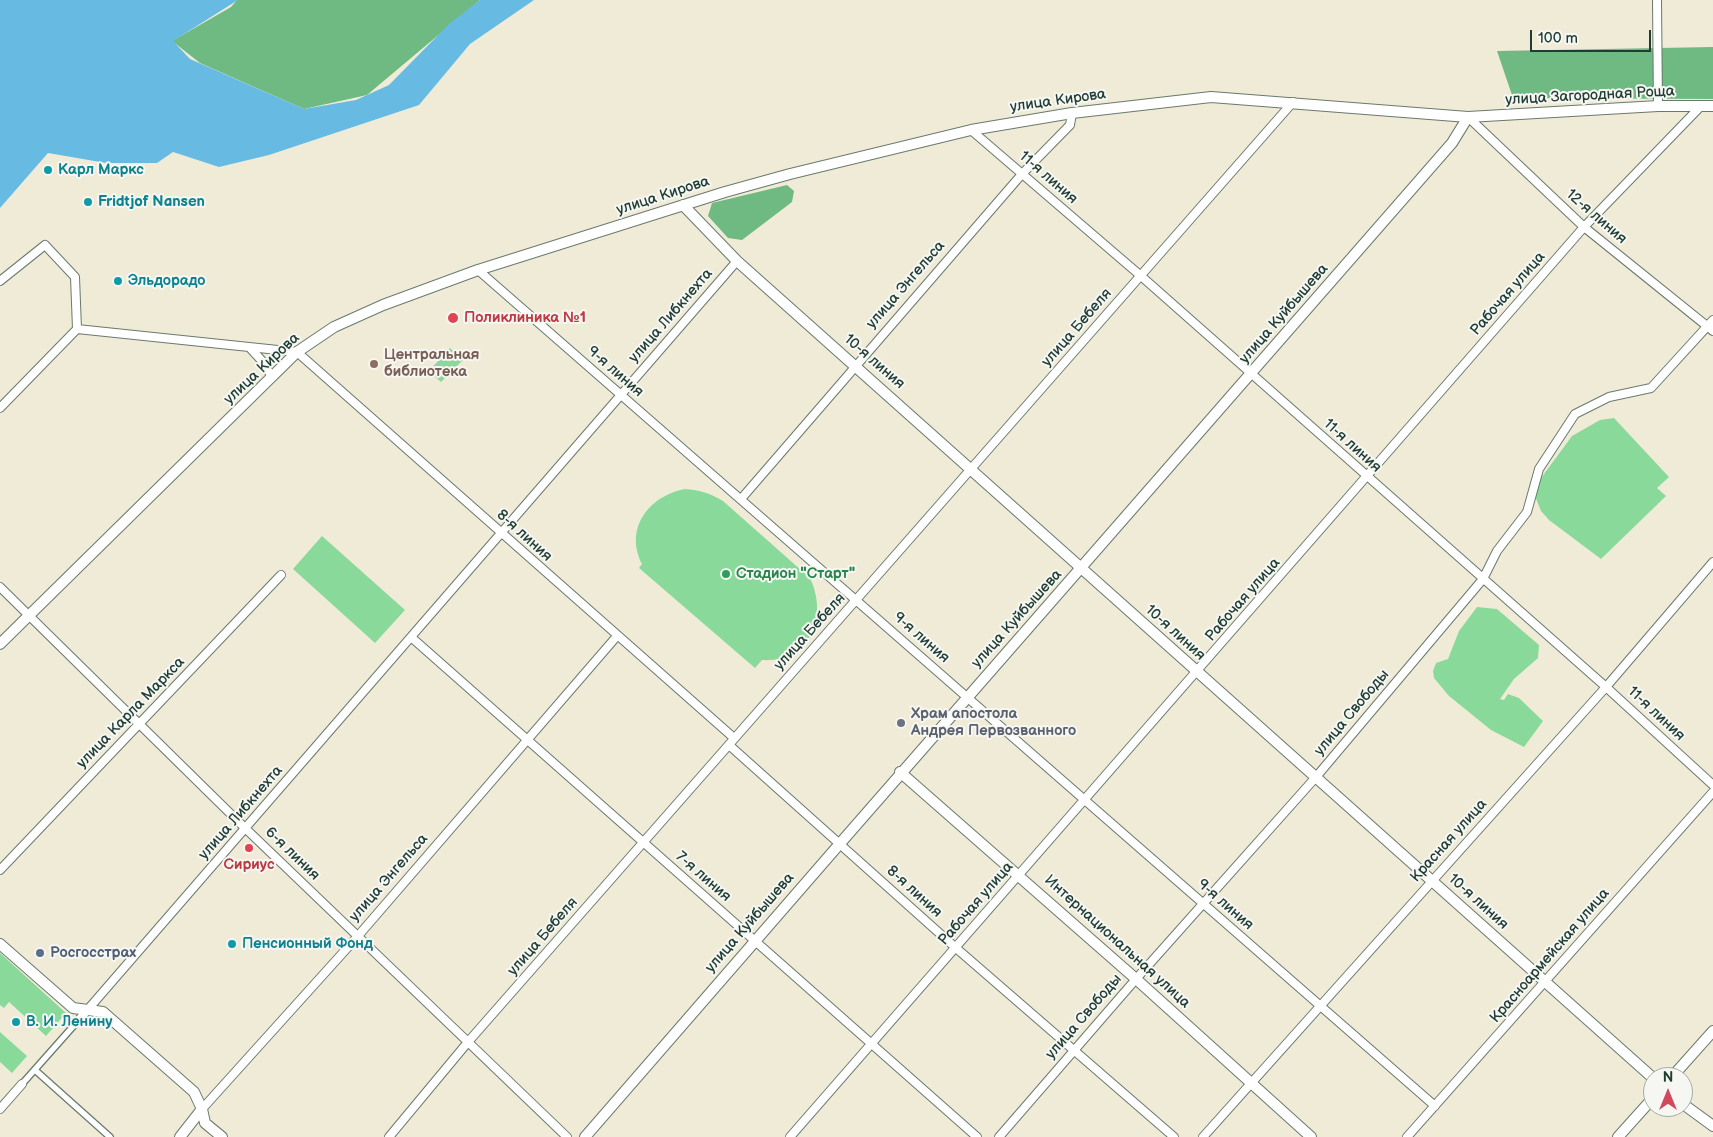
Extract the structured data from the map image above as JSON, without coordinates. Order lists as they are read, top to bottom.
{
  "streets": {
    "street": [
      "улица Загородная Роща",
      "улица Кирова",
      "11-я линия",
      "12-я линия",
      "улица Энгельса",
      "Рабочая улица",
      "улица Куйбышева",
      "улица Либкнехта",
      "улица Бебеля",
      "10-я линия",
      "9-я линия",
      "8-я линия",
      "улица Карла Маркса",
      "улица Свободы",
      "Красная улица",
      "6-я линия",
      "7-я линия",
      "Интернациональная улица",
      "Красноармейская улица"
    ]
  },
  "crossings": [
    ["улица Загородная Роща", "улица Кирова"],
    ["улица Загородная Роща", "12-я линия"],
    ["улица Загородная Роща", "Рабочая улица"],
    ["улица Загородная Роща", "улица Куйбышева"],
    ["улица Кирова", "11-я линия"],
    ["улица Кирова", "12-я линия"],
    ["улица Кирова", "улица Энгельса"],
    ["улица Кирова", "улица Куйбышева"],
    ["улица Кирова", "улица Бебеля"],
    ["улица Кирова", "10-я линия"],
    ["улица Кирова", "9-я линия"],
    ["улица Кирова", "8-я линия"],
    ["улица Кирова", "6-я линия"],
    ["11-я линия", "улица Энгельса"],
    ["11-я линия", "Рабочая улица"],
    ["11-я линия", "улица Куйбышева"],
    ["11-я линия", "улица Бебеля"],
    ["11-я линия", "улица Свободы"],
    ["11-я линия", "Красная улица"],
    ["12-я линия", "Рабочая улица"],
    ["12-я линия", "улица Куйбышева"],
    ["12-я линия", "улица Свободы"],
    ["улица Энгельса", "10-я линия"],
    ["улица Энгельса", "9-я линия"],
    ["улица Энгельса", "8-я линия"],
    ["улица Энгельса", "6-я линия"],
    ["улица Энгельса", "7-я линия"],
    ["Рабочая улица", "10-я линия"],
    ["Рабочая улица", "9-я линия"],
    ["Рабочая улица", "8-я линия"],
    ["Рабочая улица", "7-я линия"],
    ["Рабочая улица", "Интернациональная улица"],
    ["улица Куйбышева", "10-я линия"],
    ["улица Куйбышева", "9-я линия"],
    ["улица Куйбышева", "8-я линия"],
    ["улица Куйбышева", "7-я линия"],
    ["улица Куйбышева", "Интернациональная улица"],
    ["улица Либкнехта", "10-я линия"],
    ["улица Либкнехта", "9-я линия"],
    ["улица Либкнехта", "8-я линия"],
    ["улица Либкнехта", "6-я линия"],
    ["улица Либкнехта", "7-я линия"],
    ["улица Бебеля", "10-я линия"],
    ["улица Бебеля", "9-я линия"],
    ["улица Бебеля", "8-я линия"],
    ["улица Бебеля", "6-я линия"],
    ["улица Бебеля", "7-я линия"],
    ["10-я линия", "улица Свободы"],
    ["10-я линия", "Красная улица"],
    ["10-я линия", "Красноармейская улица"],
    ["9-я линия", "улица Свободы"],
    ["9-я линия", "Красная улица"],
    ["9-я линия", "Красноармейская улица"],
    ["8-я линия", "улица Свободы"],
    ["улица Карла Маркса", "6-я линия"],
    ["улица Свободы", "Интернациональная улица"],
    ["Красная улица", "Интернациональная улица"]
  ],
  "places": [
    "Карл Маркс",
    "Fridtjof Nansen",
    "Эльдорадо",
    "Поликлиника №1",
    "Центральная библиотека",
    "Стадион \"Старт\"",
    "Храм апостола Андрея Первозванного",
    "Сириус",
    "Пенсионный Фонд",
    "Росгосстрах",
    "В. И. Ленину"
  ],
  "scale_bar": "100 m",
  "north": "top"
}
